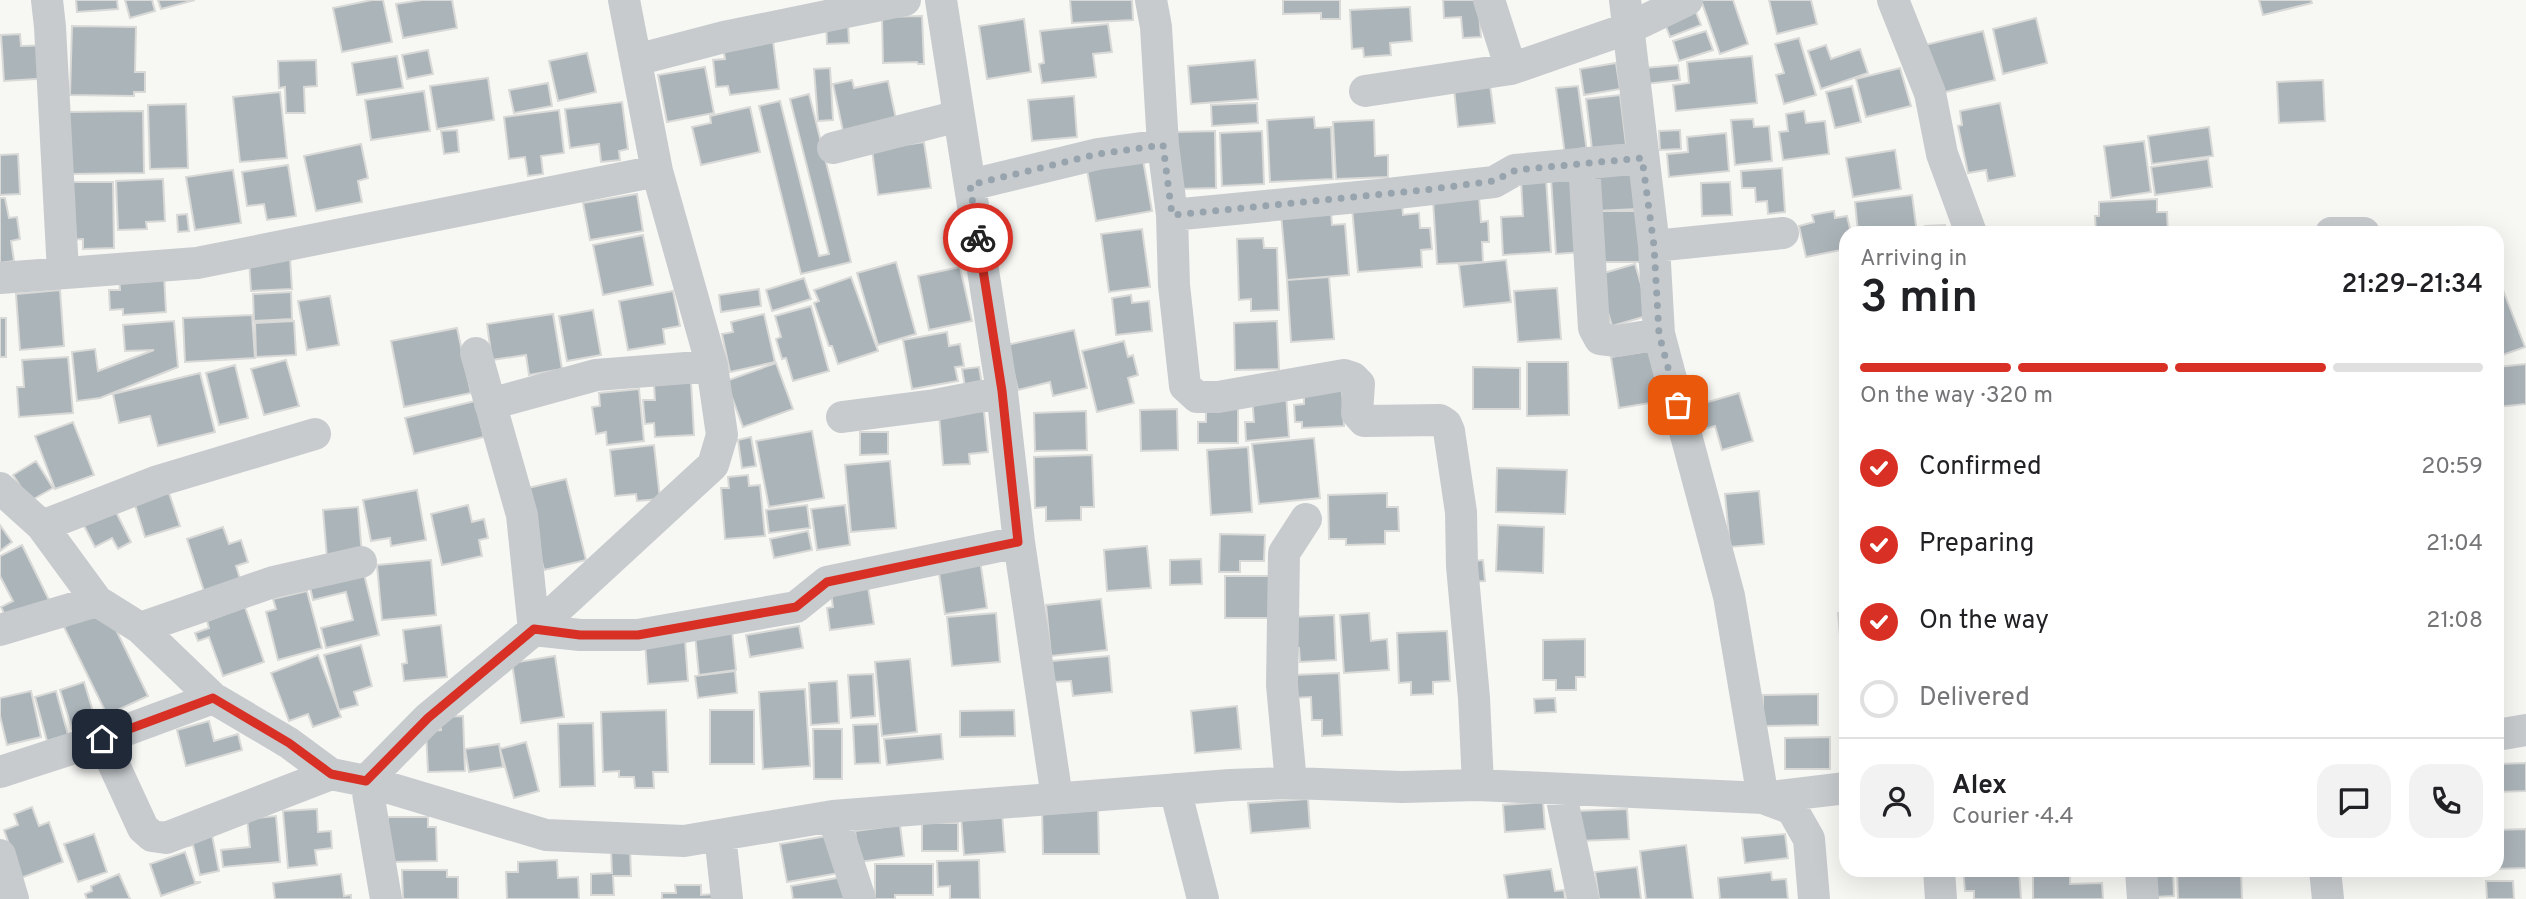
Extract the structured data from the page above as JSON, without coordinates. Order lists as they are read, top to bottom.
{
  "page": {
    "heading": ["3 min", "Arriving in", "21:29–21:34"],
    "panel": ["Alex", "Courier · 4.4"],
    "bar": "On the way · 320 m",
    "list": [
      ["Confirmed", "20:59"],
      ["Preparing", "21:04"],
      ["On the way", "21:08"],
      "Delivered"
    ]
  }
}
